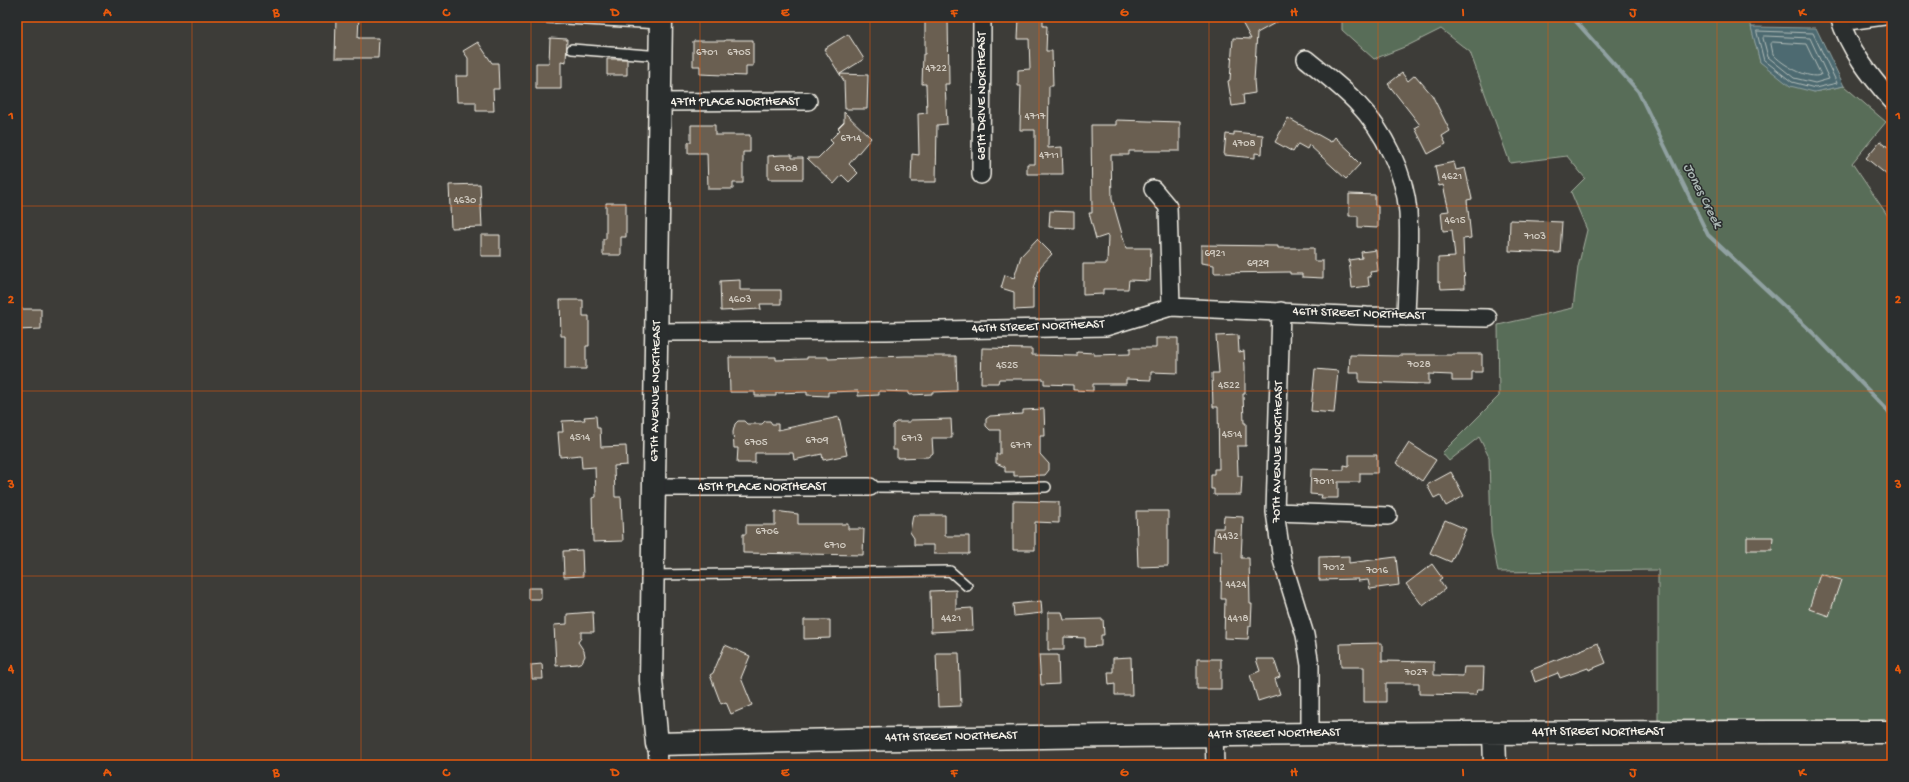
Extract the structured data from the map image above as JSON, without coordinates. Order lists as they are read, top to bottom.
{
  "streets": {
    "street": [
      "68TH DRIVE NORTHEAST",
      "47TH PLACE NORTHEAST",
      "46TH STREET NORTHEAST",
      "67TH AVENUE NORTHEAST",
      "70TH AVENUE NORTHEAST",
      "45TH PLACE NORTHEAST",
      "44TH STREET NORTHEAST"
    ]
  },
  "crossings": [
    ["47TH PLACE NORTHEAST", "67TH AVENUE NORTHEAST"],
    ["46TH STREET NORTHEAST", "67TH AVENUE NORTHEAST"],
    ["46TH STREET NORTHEAST", "70TH AVENUE NORTHEAST"],
    ["67TH AVENUE NORTHEAST", "45TH PLACE NORTHEAST"],
    ["67TH AVENUE NORTHEAST", "44TH STREET NORTHEAST"],
    ["70TH AVENUE NORTHEAST", "44TH STREET NORTHEAST"]
  ],
  "water": ["Jones Creek"],
  "house_numbers": [
    "6701",
    "6705",
    "4722",
    "4717",
    "6714",
    "4708",
    "4711",
    "6708",
    "4621",
    "4630",
    "4615",
    "7103",
    "6921",
    "6929",
    "4603",
    "7028",
    "4525",
    "4522",
    "4514",
    "4514",
    "6713",
    "6709",
    "6705",
    "6717",
    "7011",
    "6706",
    "4432",
    "6710",
    "7012",
    "7016",
    "4424",
    "4421",
    "4418",
    "7027"
  ],
  "grid": {
    "columns": [
      "A",
      "B",
      "C",
      "D",
      "E",
      "F",
      "G",
      "H",
      "I",
      "J",
      "K"
    ],
    "rows": [
      "1",
      "2",
      "3",
      "4"
    ]
  }
}
